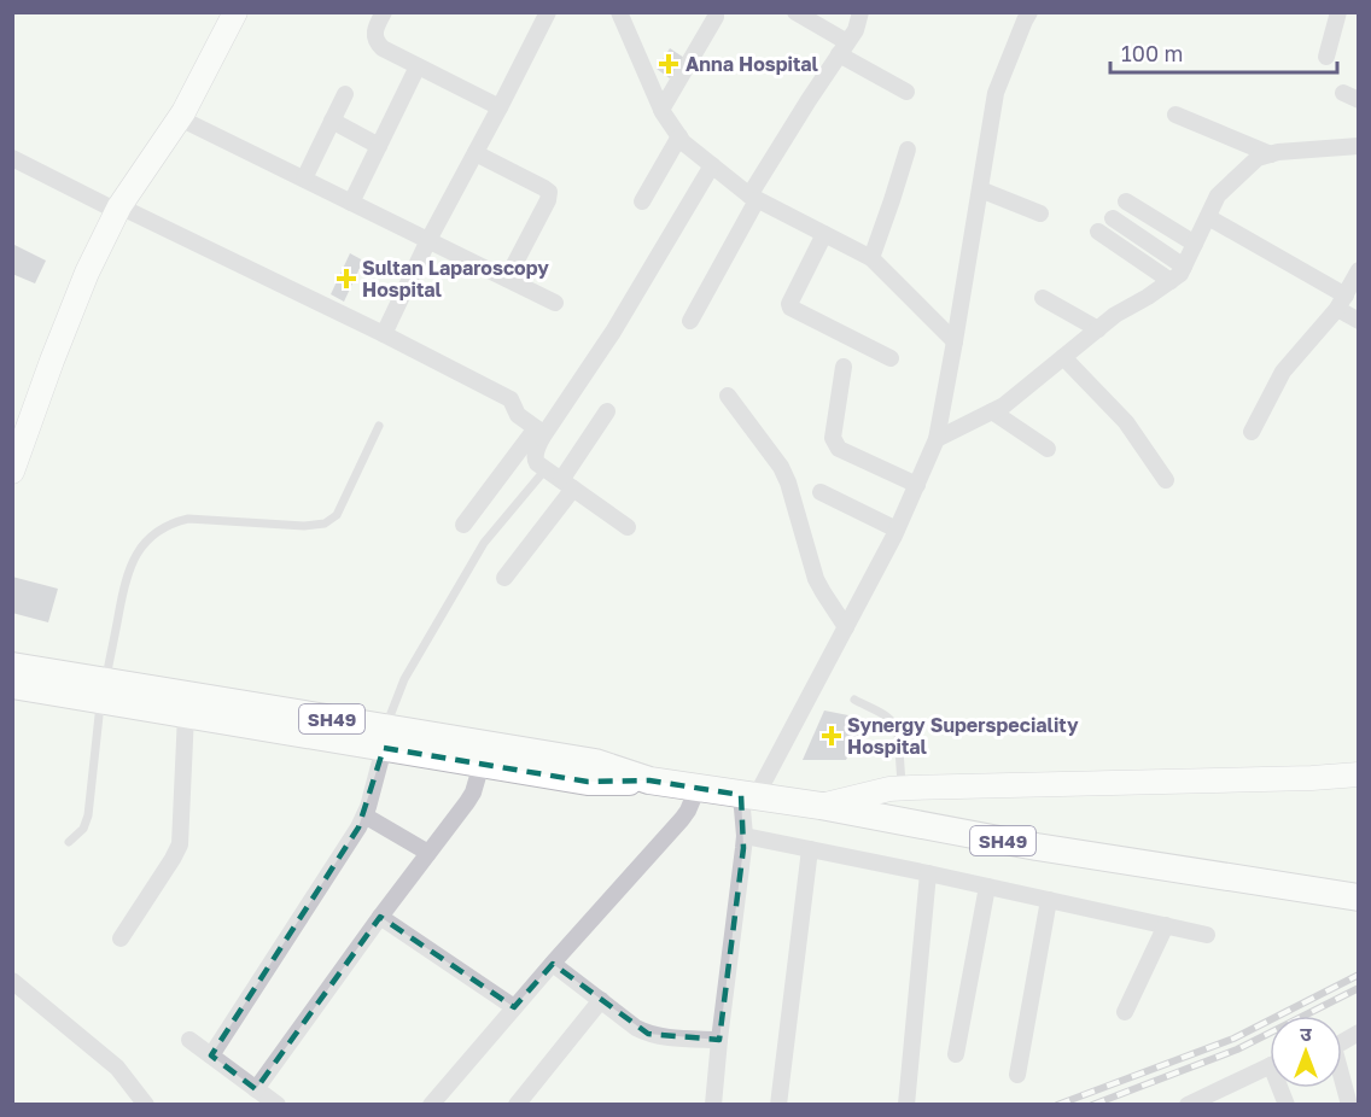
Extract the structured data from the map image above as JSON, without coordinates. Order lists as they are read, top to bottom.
{
  "streets": {
    "main road": ["SH49"]
  },
  "places": {
    "health": ["Anna Hospital", "Sultan Laparoscopy Hospital", "Synergy Superspeciality Hospital"]
  },
  "scale_bar": "100 m",
  "north": "top"
}
